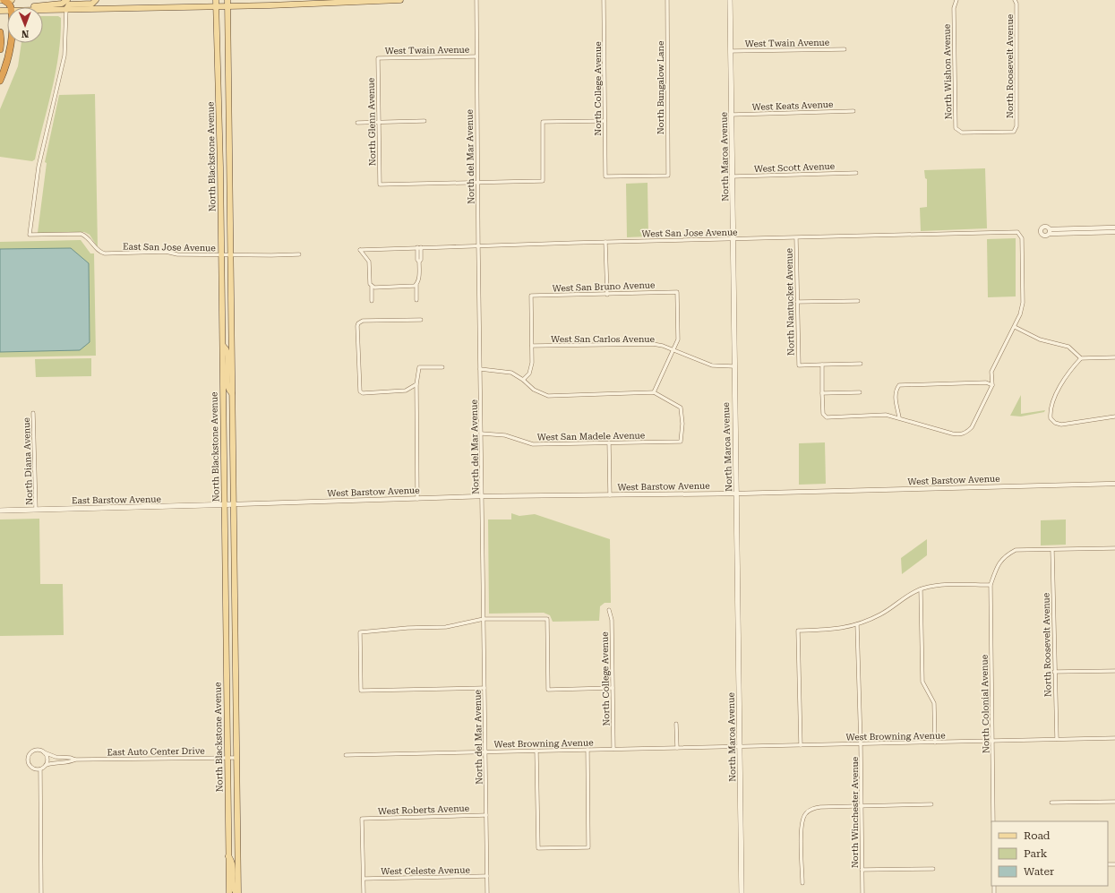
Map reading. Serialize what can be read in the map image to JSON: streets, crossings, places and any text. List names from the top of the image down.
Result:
{
  "streets": {
    "main road": ["North Blackstone Avenue", "North Maroa Avenue", "East Barstow Avenue"],
    "street": [
      "West Twain Avenue",
      "North Roosevelt Avenue",
      "North Wishon Avenue",
      "North Bungalow Lane",
      "North College Avenue",
      "West Keats Avenue",
      "North Glenn Avenue",
      "North del Mar Avenue",
      "West Scott Avenue",
      "West San Jose Avenue",
      "East San Jose Avenue",
      "West San Bruno Avenue",
      "North Nantucket Avenue",
      "West San Carlos Avenue",
      "West San Madele Avenue",
      "North Diana Avenue",
      "West Barstow Avenue",
      "North Colonial Avenue",
      "West Browning Avenue",
      "East Auto Center Drive",
      "West Roberts Avenue",
      "North Winchester Avenue",
      "West Celeste Avenue"
    ]
  },
  "crossings": [
    ["West Twain Avenue", "North Glenn Avenue"],
    ["West Twain Avenue", "North del Mar Avenue"],
    ["West Twain Avenue", "North Maroa Avenue"],
    ["North Roosevelt Avenue", "North Wishon Avenue"],
    ["North Roosevelt Avenue", "North Colonial Avenue"],
    ["North Roosevelt Avenue", "West Browning Avenue"],
    ["North Bungalow Lane", "North College Avenue"],
    ["North College Avenue", "West Browning Avenue"],
    ["West Keats Avenue", "North Maroa Avenue"],
    ["North Glenn Avenue", "North del Mar Avenue"],
    ["North Blackstone Avenue", "East San Jose Avenue"],
    ["North Blackstone Avenue", "West Barstow Avenue"],
    ["North Blackstone Avenue", "East Barstow Avenue"],
    ["North Blackstone Avenue", "East Auto Center Drive"],
    ["North del Mar Avenue", "West San Jose Avenue"],
    ["North del Mar Avenue", "West San Madele Avenue"],
    ["North del Mar Avenue", "West Barstow Avenue"],
    ["North del Mar Avenue", "West Browning Avenue"],
    ["North del Mar Avenue", "West Roberts Avenue"],
    ["North del Mar Avenue", "West Celeste Avenue"],
    ["North Maroa Avenue", "West Scott Avenue"],
    ["North Maroa Avenue", "West San Jose Avenue"],
    ["North Maroa Avenue", "West San Carlos Avenue"],
    ["North Maroa Avenue", "West Barstow Avenue"],
    ["North Maroa Avenue", "West Browning Avenue"],
    ["West San Jose Avenue", "North Nantucket Avenue"],
    ["West San Bruno Avenue", "West San Carlos Avenue"],
    ["North Diana Avenue", "East Barstow Avenue"],
    ["West Barstow Avenue", "East Barstow Avenue"],
    ["North Colonial Avenue", "West Browning Avenue"],
    ["West Browning Avenue", "North Winchester Avenue"],
    ["West Roberts Avenue", "West Celeste Avenue"]
  ],
  "legend": ["Road", "Park", "Water"],
  "north": "bottom"
}
